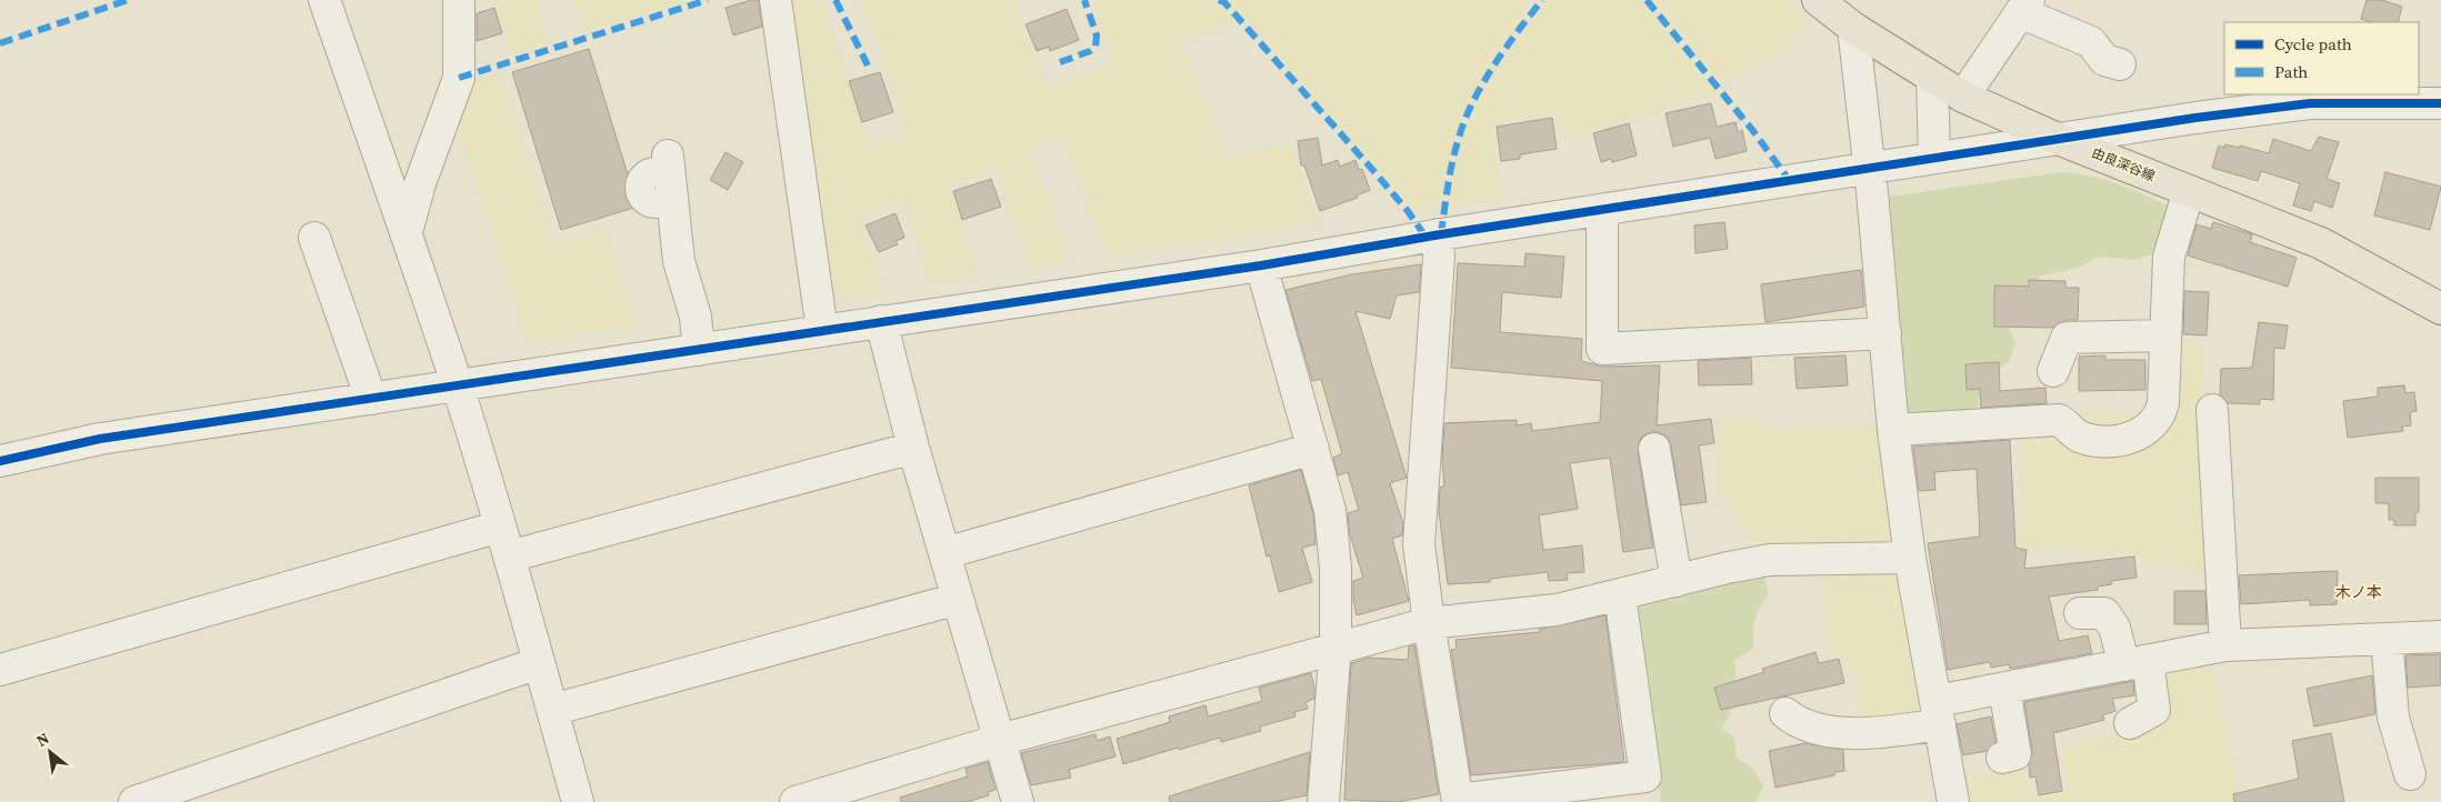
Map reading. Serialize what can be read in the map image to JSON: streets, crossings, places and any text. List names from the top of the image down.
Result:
{
  "streets": {
    "main road": ["由良深谷線"]
  },
  "districts": ["木ノ本"],
  "legend": ["Cycle path", "Path"],
  "north": "top left"
}
